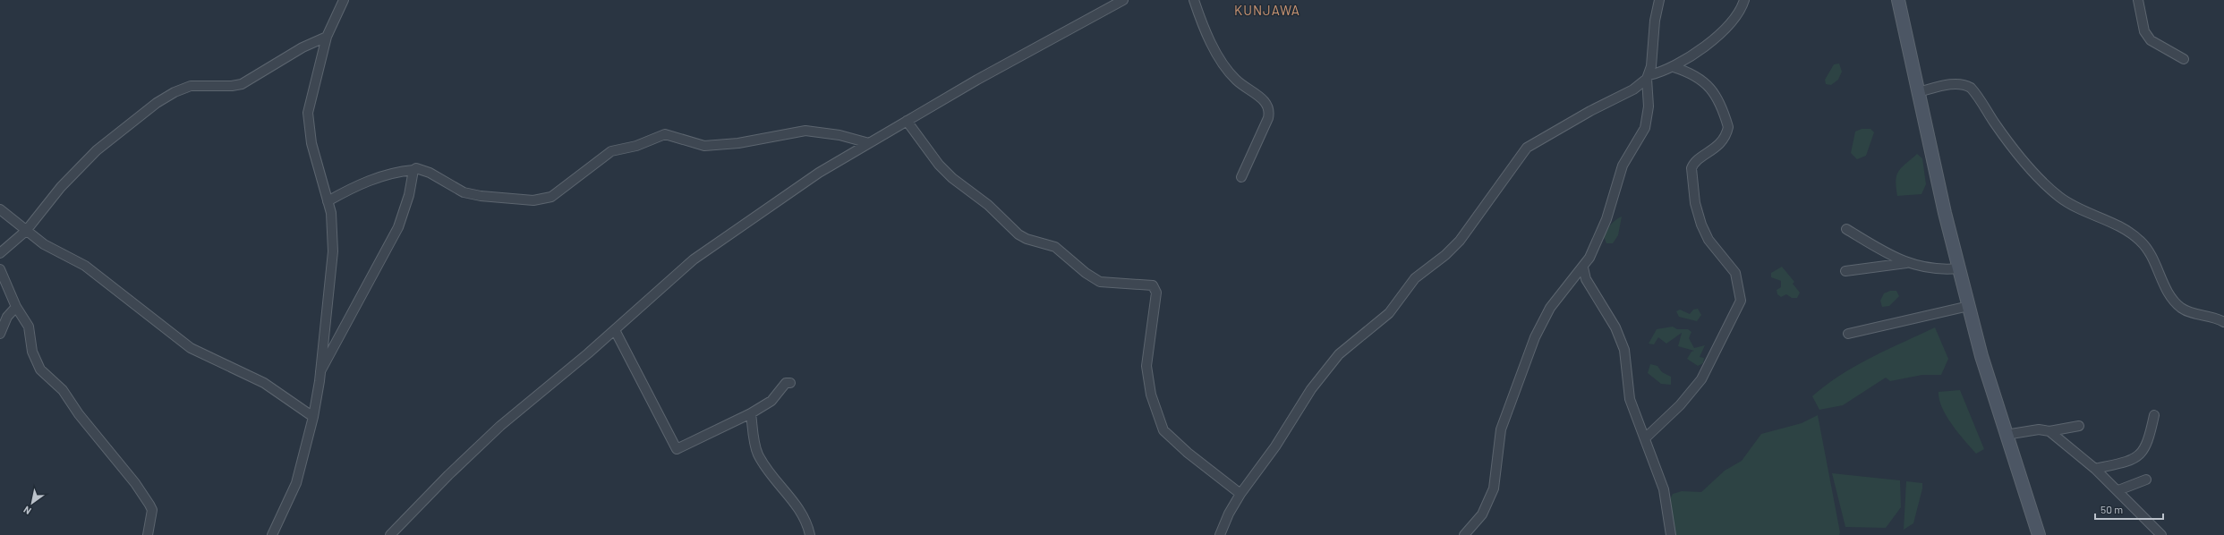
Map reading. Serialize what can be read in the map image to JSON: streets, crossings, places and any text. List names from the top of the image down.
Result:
{
  "districts": ["KUNJAWA"],
  "scale_bar": "50 m",
  "north": "bottom left"
}
